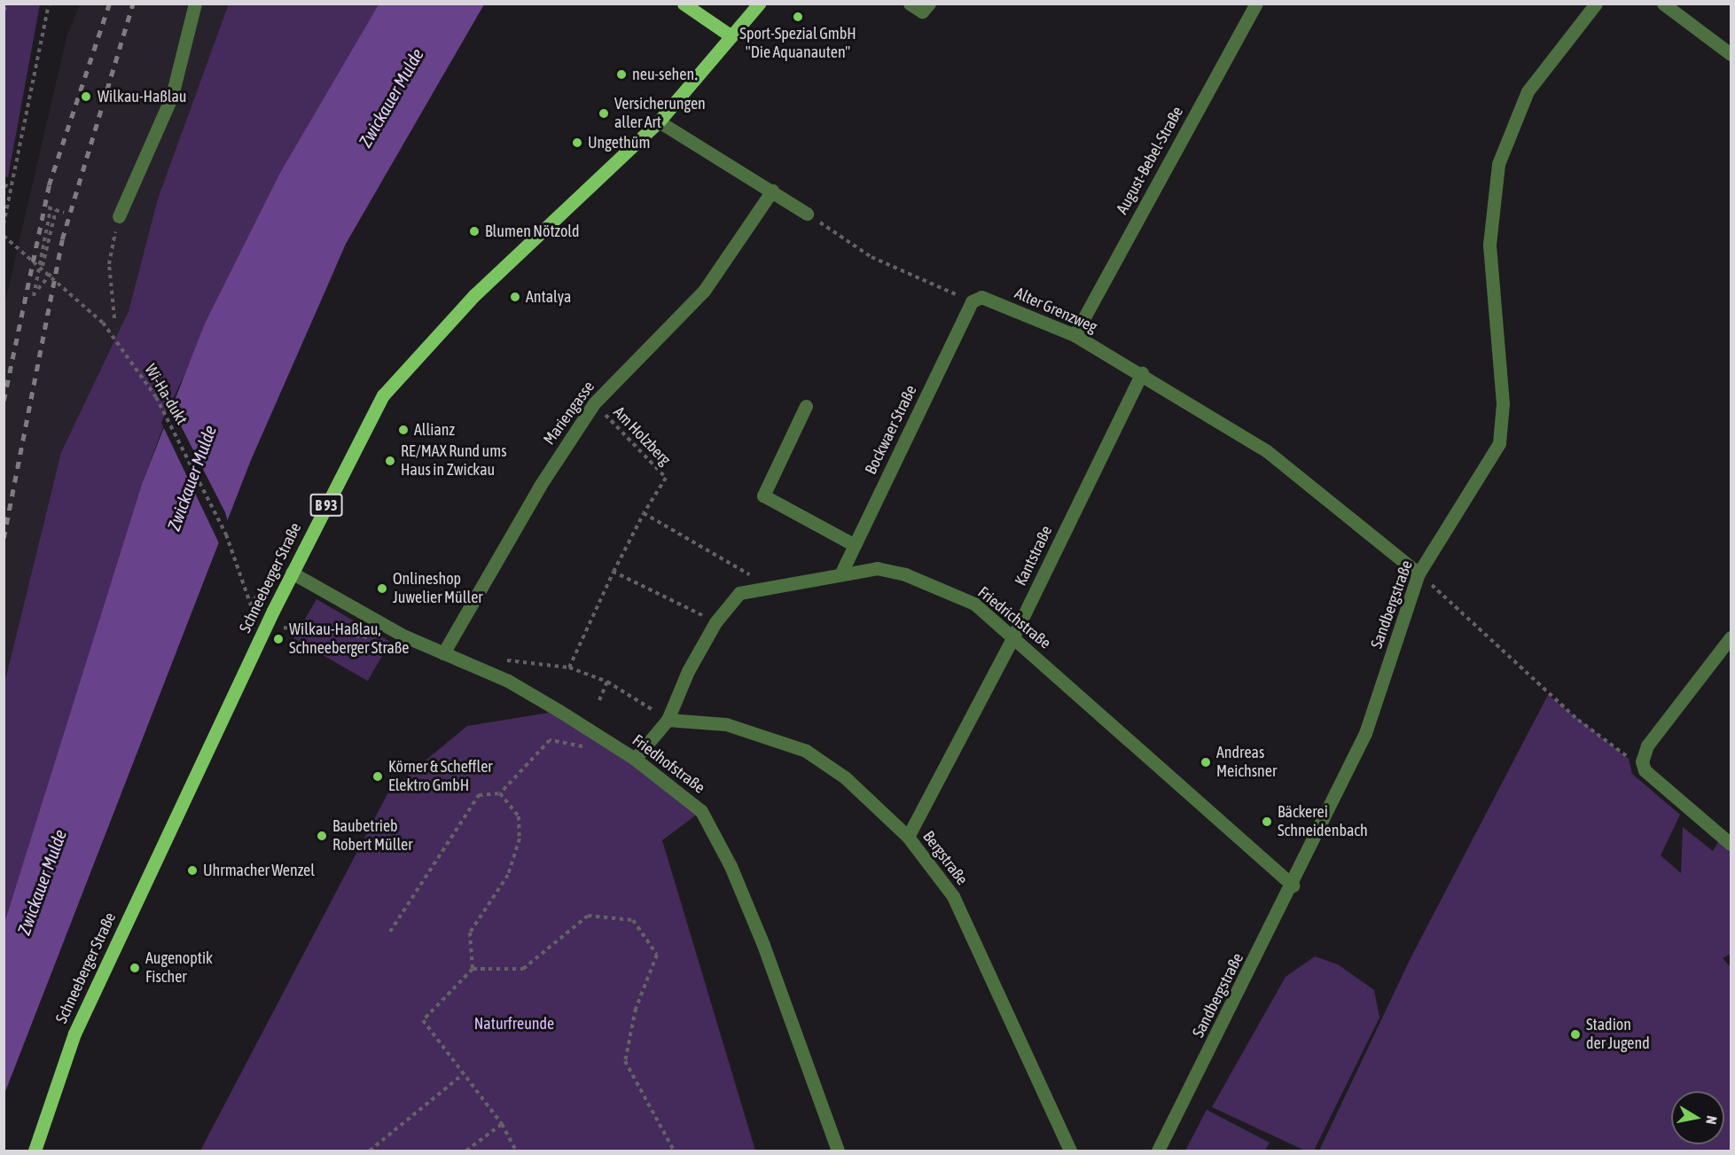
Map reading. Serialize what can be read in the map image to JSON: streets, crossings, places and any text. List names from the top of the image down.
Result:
{
  "streets": {
    "main road": ["B 93", "Schneeberger Straße"],
    "street": [
      "August-Bebel-Straße",
      "Alter Grenzweg",
      "Mariengasse",
      "Bockwaer Straße",
      "Kantstraße",
      "Sandbergstraße",
      "Friedrichstraße",
      "Friedhofstraße",
      "Bergstraße"
    ],
    "path": ["Wi-Ha-dukt", "Am Holzberg"]
  },
  "crossings": [
    ["August-Bebel-Straße", "Alter Grenzweg"],
    ["Alter Grenzweg", "Bockwaer Straße"],
    ["Alter Grenzweg", "Kantstraße"],
    ["Alter Grenzweg", "Sandbergstraße"],
    ["Mariengasse", "Am Holzberg"],
    ["Mariengasse", "Friedhofstraße"],
    ["Bockwaer Straße", "Friedrichstraße"],
    ["B 93", "Schneeberger Straße"],
    ["Kantstraße", "Friedrichstraße"],
    ["Kantstraße", "Bergstraße"],
    ["Schneeberger Straße", "Friedhofstraße"],
    ["Sandbergstraße", "Friedrichstraße"],
    ["Friedrichstraße", "Friedhofstraße"],
    ["Friedrichstraße", "Bergstraße"]
  ],
  "water": ["Zwickauer Mulde"],
  "parks": ["Naturfreunde"],
  "places": [
    "Sport-Spezial GmbH \"Die Aquanauten\"",
    "neu-sehen.",
    "Wilkau-Haßlau",
    "Versicherungen aller Art",
    "Ungethüm",
    "Blumen Nötzold",
    "Antalya",
    "Allianz",
    "RE/MAX Rund ums Haus in Zwickau",
    "Onlineshop Juwelier Müller",
    "Wilkau-Haßlau, Schneeberger Straße",
    "Andreas Meichsner",
    "Körner & Scheffler Elektro GmbH",
    "Bäckerei Schneidenbach",
    "Baubetrieb Robert Müller",
    "Uhrmacher Wenzel",
    "Augenoptik Fischer",
    "Stadion der Jugend"
  ],
  "north": "right"
}
